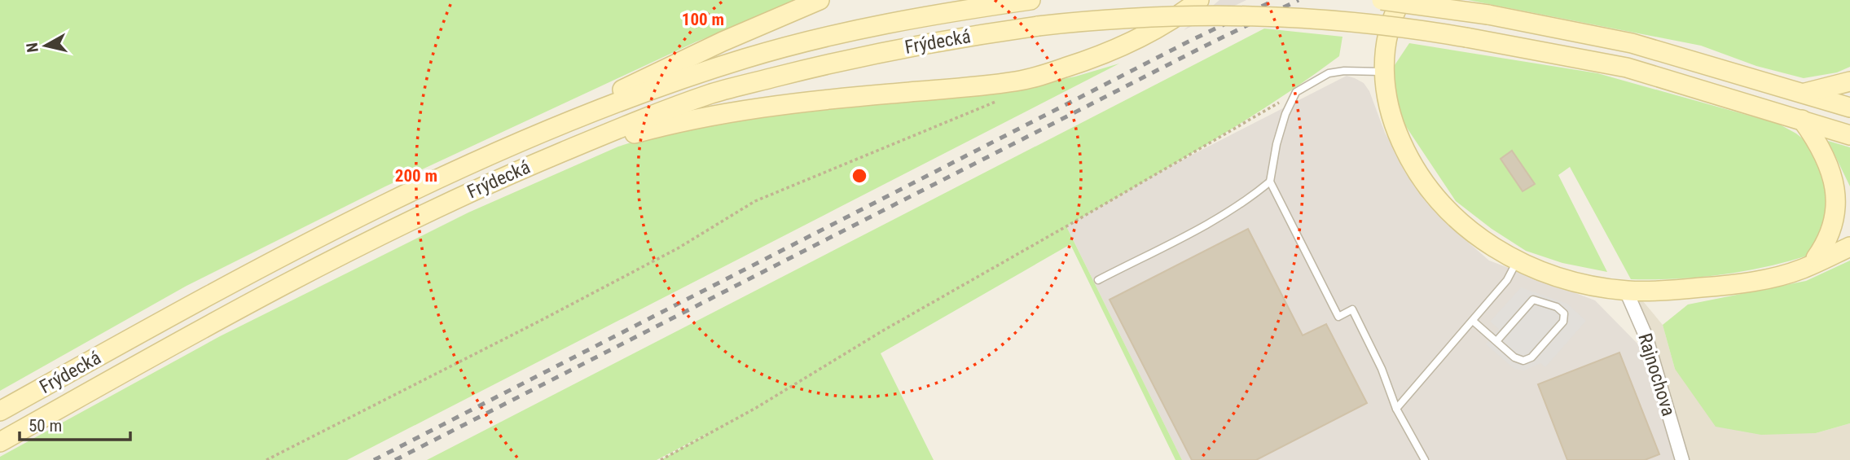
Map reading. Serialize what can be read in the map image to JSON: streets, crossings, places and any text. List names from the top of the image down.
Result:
{
  "streets": {
    "main road": ["Frýdecká"],
    "street": ["Rajnochova"]
  },
  "scale_bar": "50 m",
  "north": "left",
  "rings": ["100 m", "200 m"]
}
